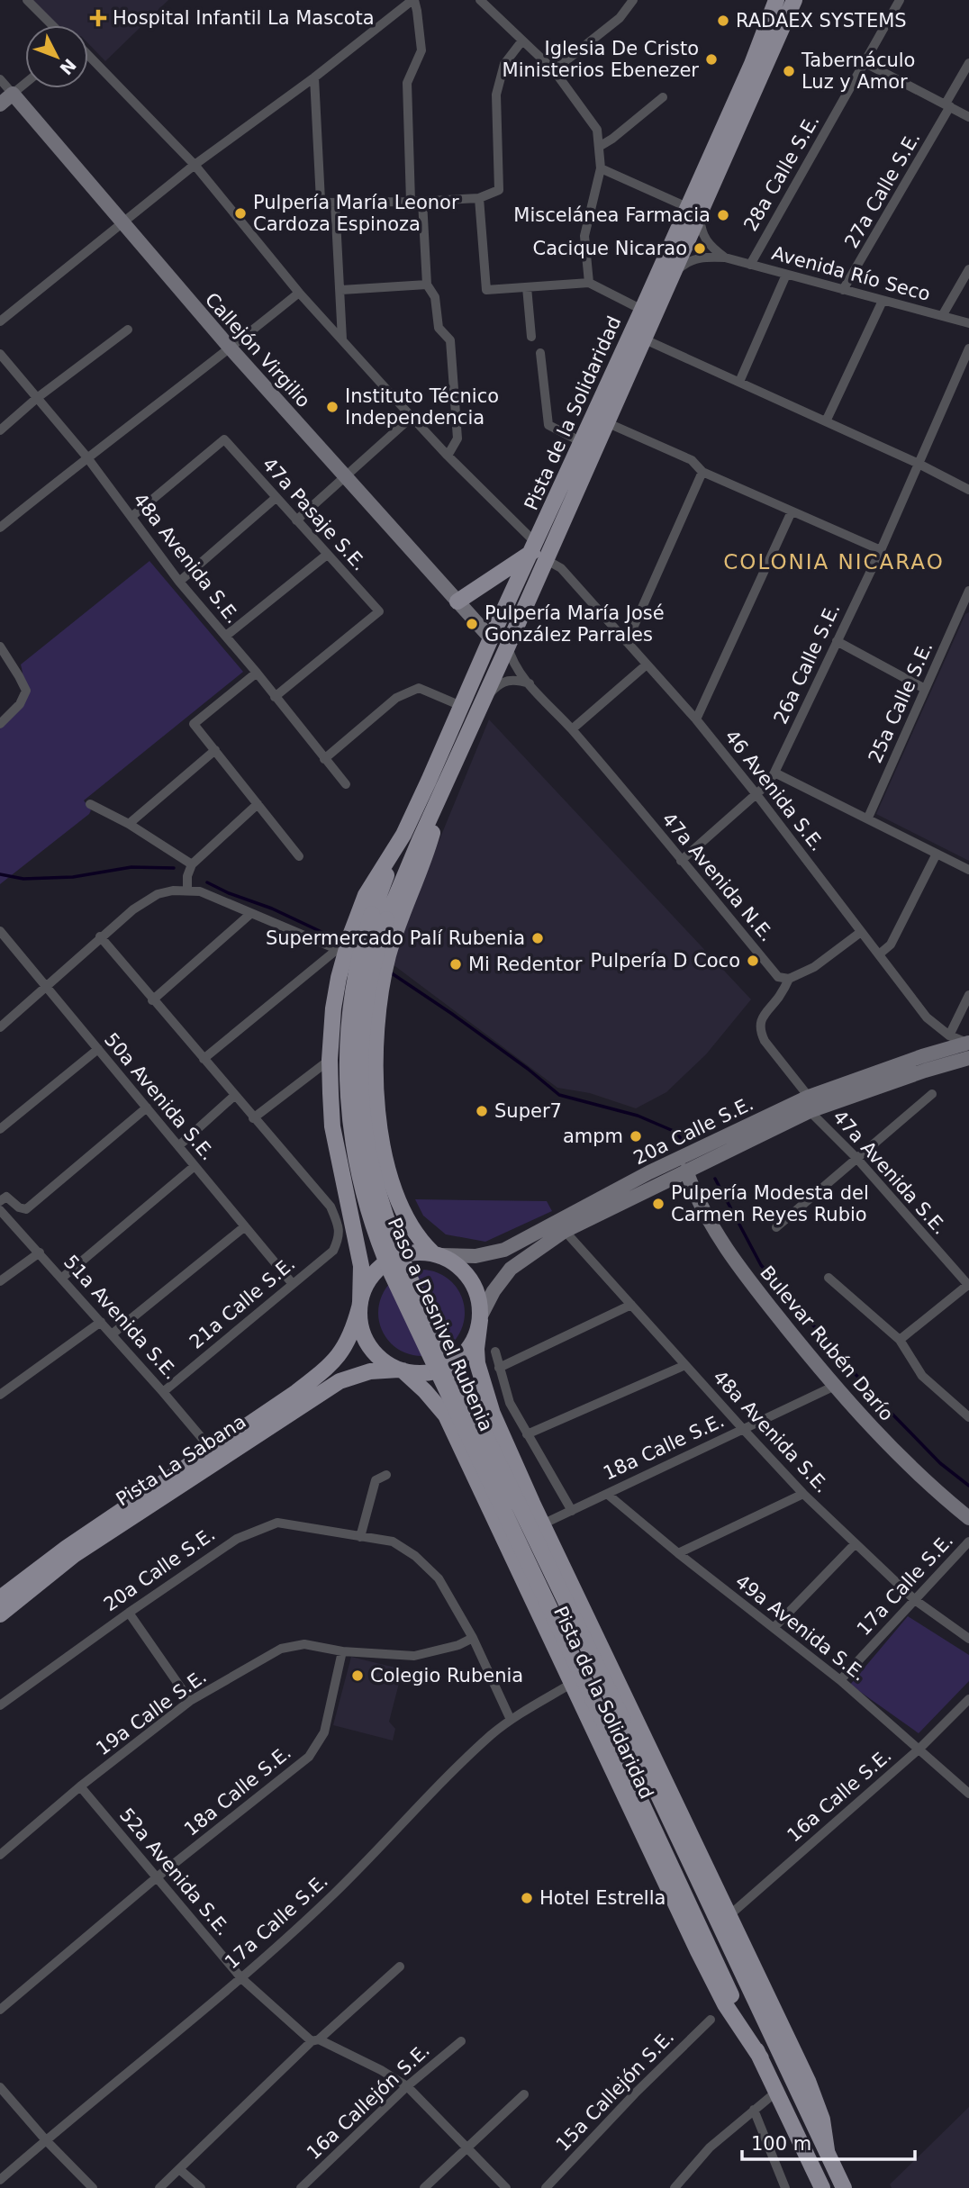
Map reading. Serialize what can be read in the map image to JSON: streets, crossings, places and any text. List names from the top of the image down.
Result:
{
  "streets": {
    "main road": ["Pista de la Solidaridad", "Paso a Desnivel Rubenia", "Pista La Sabana"],
    "street": [
      "28a Calle S.E.",
      "27a Calle S.E.",
      "Avenida Río Seco",
      "Callejón Virgilio",
      "47a Pasaje S.E.",
      "48a Avenida S.E.",
      "26a Calle S.E.",
      "25a Calle S.E.",
      "46 Avenida S.E.",
      "47a Avenida N.E.",
      "50a Avenida S.E.",
      "20a Calle S.E.",
      "47a Avenida S.E.",
      "21a Calle S.E.",
      "51a Avenida S.E.",
      "Bulevar Rubén Darío",
      "18a Calle S.E.",
      "17a Calle S.E.",
      "49a Avenida S.E.",
      "19a Calle S.E.",
      "16a Calle S.E.",
      "52a Avenida S.E.",
      "15a Callejón S.E.",
      "16a Callejón S.E."
    ]
  },
  "crossings": [
    ["28a Calle S.E.", "Avenida Río Seco"],
    ["27a Calle S.E.", "Avenida Río Seco"],
    ["Avenida Río Seco", "Pista de la Solidaridad"],
    ["Callejón Virgilio", "Pista de la Solidaridad"],
    ["Pista de la Solidaridad", "46 Avenida S.E."],
    ["Pista de la Solidaridad", "47a Avenida N.E."],
    ["Pista de la Solidaridad", "20a Calle S.E."],
    ["Pista de la Solidaridad", "Paso a Desnivel Rubenia"],
    ["Pista de la Solidaridad", "18a Calle S.E."],
    ["Pista de la Solidaridad", "Pista La Sabana"],
    ["Pista de la Solidaridad", "17a Calle S.E."],
    ["Pista de la Solidaridad", "16a Calle S.E."],
    ["47a Pasaje S.E.", "48a Avenida S.E."],
    ["48a Avenida S.E.", "20a Calle S.E."],
    ["48a Avenida S.E.", "18a Calle S.E."],
    ["48a Avenida S.E.", "17a Calle S.E."],
    ["26a Calle S.E.", "46 Avenida S.E."],
    ["26a Calle S.E.", "47a Avenida N.E."],
    ["46 Avenida S.E.", "20a Calle S.E."],
    ["50a Avenida S.E.", "21a Calle S.E."],
    ["20a Calle S.E.", "47a Avenida S.E."],
    ["20a Calle S.E.", "Bulevar Rubén Darío"],
    ["20a Calle S.E.", "Pista La Sabana"],
    ["21a Calle S.E.", "51a Avenida S.E."],
    ["51a Avenida S.E.", "Pista La Sabana"],
    ["Bulevar Rubén Darío", "18a Calle S.E."],
    ["18a Calle S.E.", "49a Avenida S.E."],
    ["18a Calle S.E.", "19a Calle S.E."],
    ["18a Calle S.E.", "52a Avenida S.E."],
    ["17a Calle S.E.", "49a Avenida S.E."],
    ["17a Calle S.E.", "52a Avenida S.E."],
    ["49a Avenida S.E.", "16a Calle S.E."],
    ["19a Calle S.E.", "52a Avenida S.E."],
    ["52a Avenida S.E.", "16a Callejón S.E."]
  ],
  "districts": ["COLONIA NICARAO"],
  "places": {
    "health": ["Hospital Infantil La Mascota"],
    "other": [
      "RADAEX SYSTEMS",
      "Iglesia De Cristo Ministerios Ebenezer",
      "Tabernáculo Luz y Amor",
      "Pulpería María Leonor Cardoza Espinoza",
      "Miscelánea Farmacia",
      "Cacique Nicarao",
      "Instituto Técnico Independencia",
      "Pulpería María José González Parrales",
      "Supermercado Palí Rubenia",
      "Pulpería D Coco",
      "Mi Redentor",
      "Super7",
      "ampm",
      "Pulpería Modesta del Carmen Reyes Rubio",
      "Colegio Rubenia",
      "Hotel Estrella"
    ]
  },
  "scale_bar": "100 m",
  "north": "bottom right"
}
